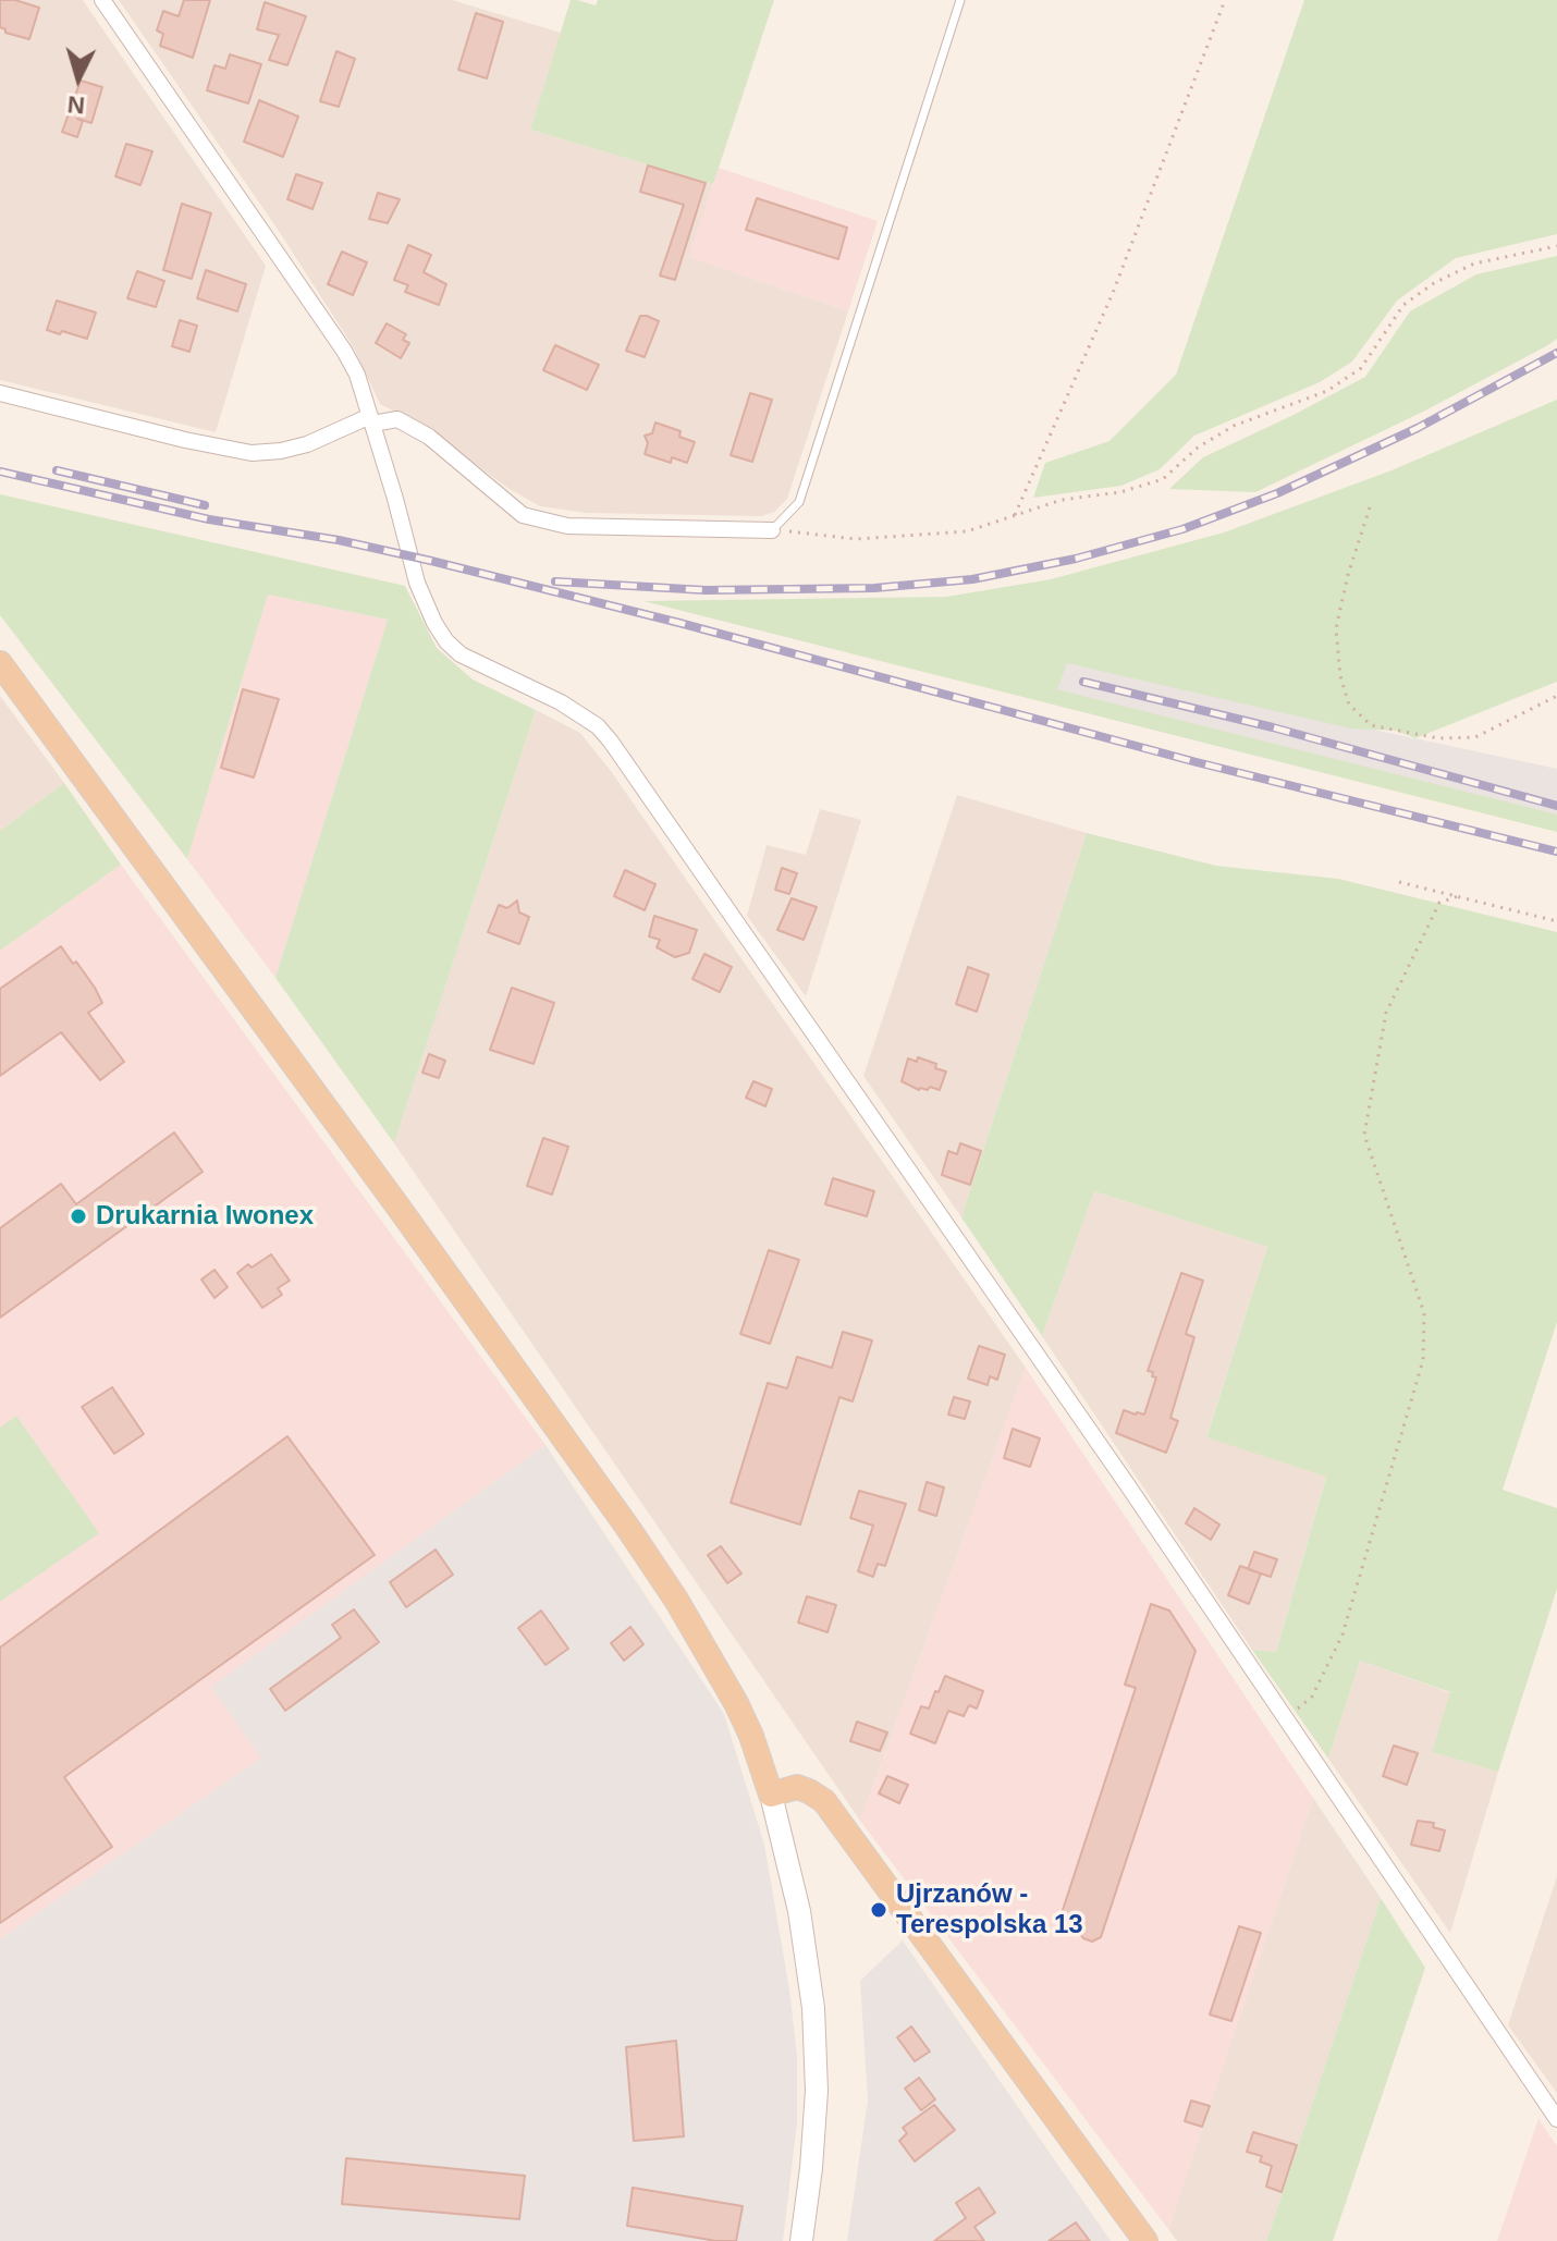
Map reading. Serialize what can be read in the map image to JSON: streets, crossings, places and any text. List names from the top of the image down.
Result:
{
  "places": ["Drukarnia Iwonex", "Ujrzanów - Terespolska 13"],
  "north": "bottom"
}
